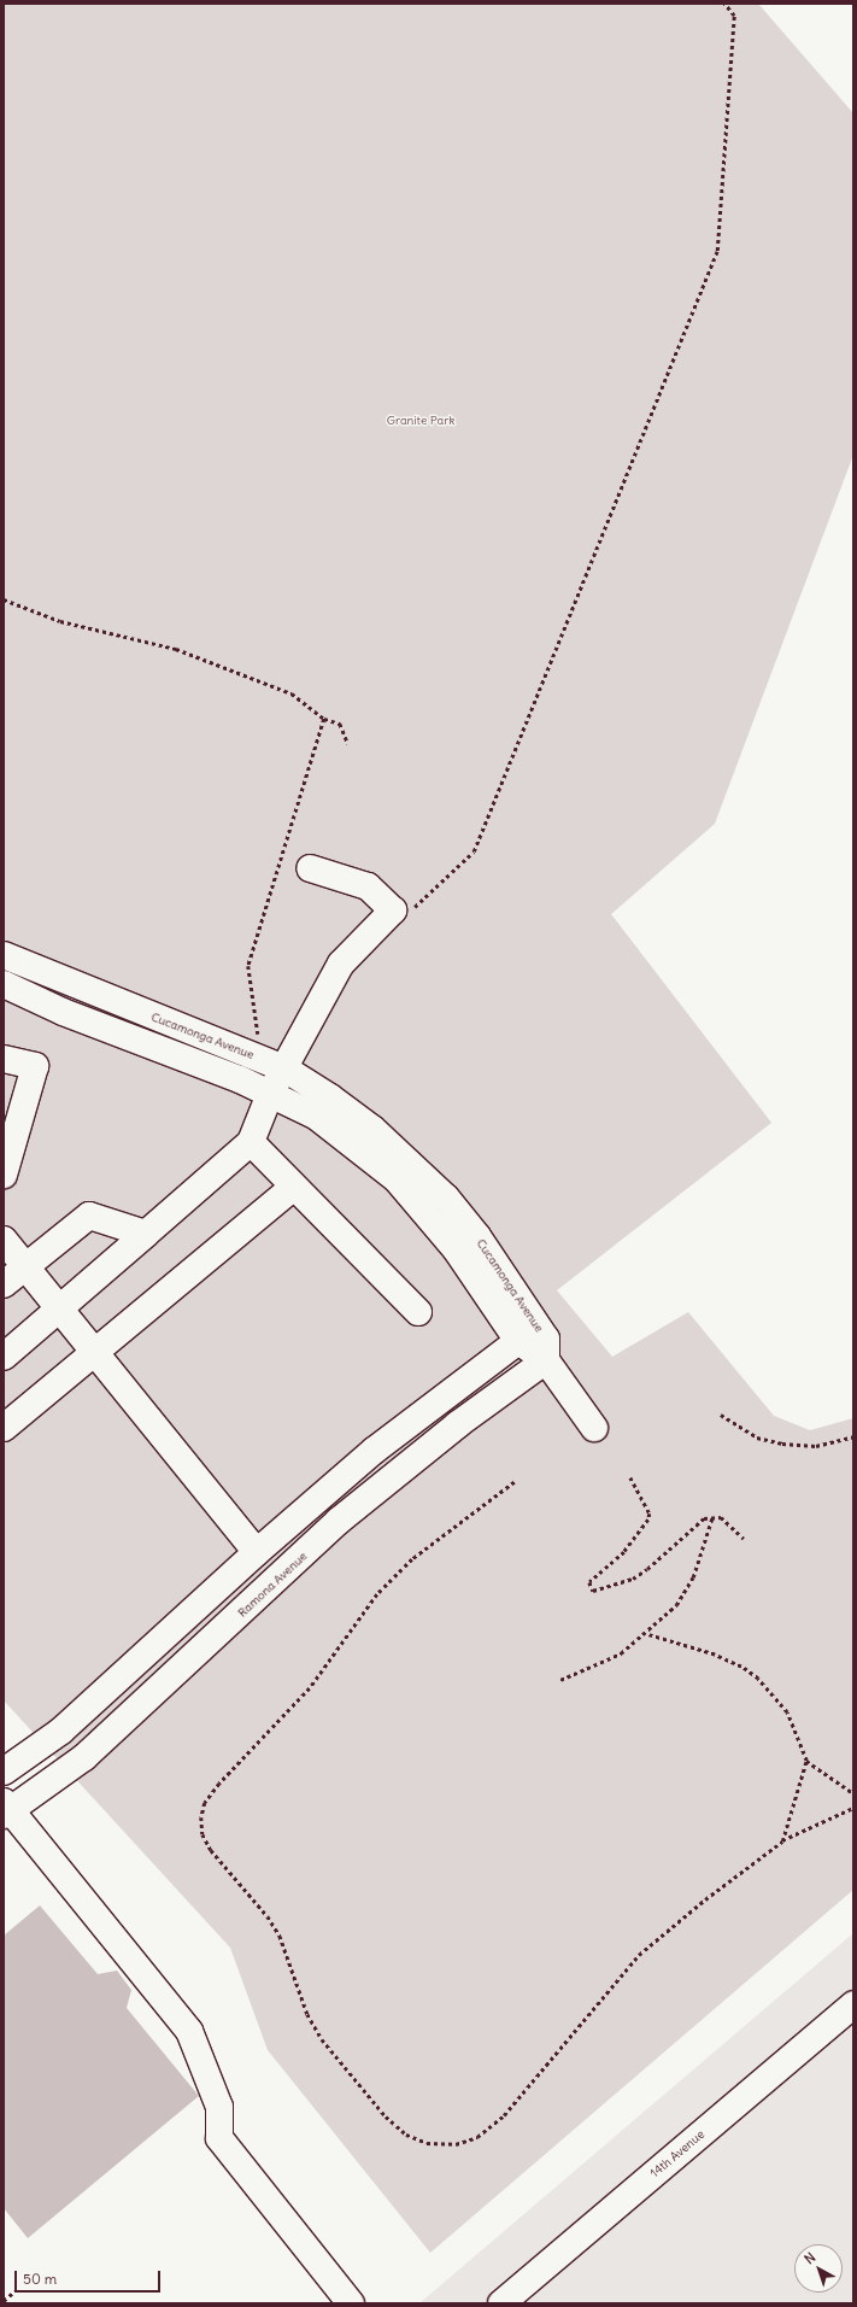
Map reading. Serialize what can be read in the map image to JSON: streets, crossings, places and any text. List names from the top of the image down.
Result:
{
  "streets": {
    "street": ["Cucamonga Avenue", "Ramona Avenue", "14th Avenue"]
  },
  "crossings": [
    ["Cucamonga Avenue", "Ramona Avenue"]
  ],
  "parks": ["Granite Park"],
  "scale_bar": "50 m",
  "north": "top left"
}
